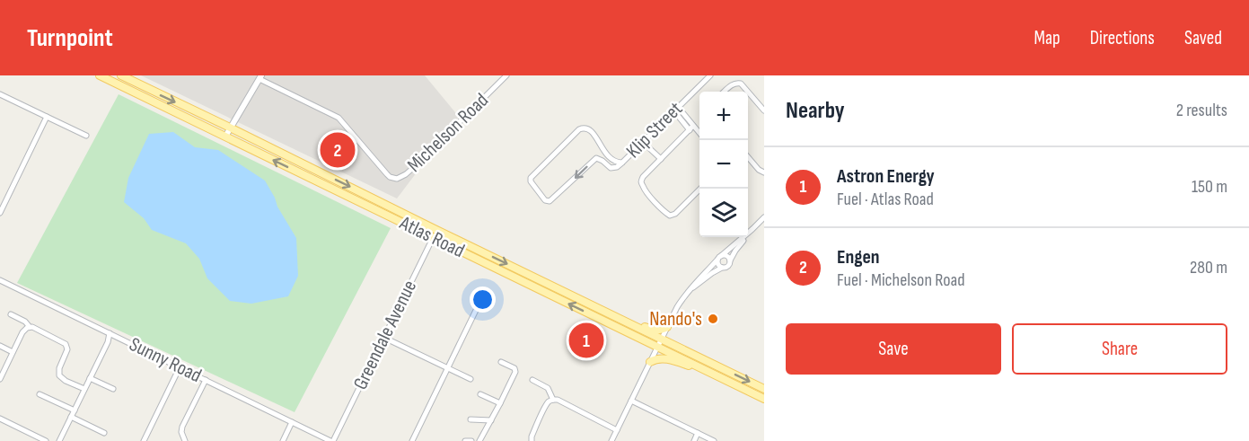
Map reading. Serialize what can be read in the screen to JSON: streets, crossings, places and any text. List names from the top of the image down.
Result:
{
  "streets": {
    "main road": ["Atlas Road"],
    "street": [
      "Klip Street",
      "Michelson Road",
      "Greendale Avenue",
      "Sunny Road"
    ]
  },
  "crossings": [
    ["Atlas Road", "Greendale Avenue"],
    ["Greendale Avenue", "Sunny Road"]
  ],
  "places": ["Nando's"],
  "page": {
    "header": "Turnpoint",
    "nav": ["Map", "Directions", "Saved"],
    "heading": ["Nearby", "2 results"],
    "map_buttons": ["+", "−"],
    "pins": ["2", "1"],
    "list": [
      {
        "mark": "1",
        "name": "Astron Energy",
        "note": "Fuel · Atlas Road",
        "value": "150 m"
      },
      {
        "mark": "2",
        "name": "Engen",
        "note": "Fuel · Michelson Road",
        "value": "280 m"
      }
    ],
    "buttons": ["Save", "Share"]
  }
}
